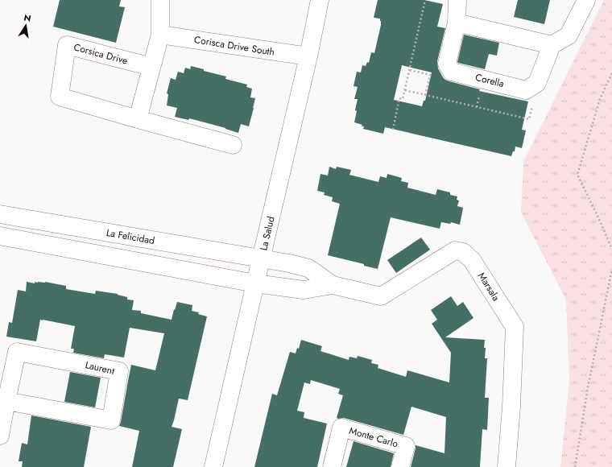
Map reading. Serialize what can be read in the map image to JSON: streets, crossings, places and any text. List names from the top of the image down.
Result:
{
  "streets": {
    "street": [
      "Corisca Drive South",
      "Corsica Drive",
      "Corella",
      "La Salud",
      "La Felicidad",
      "Marsala",
      "Laurent",
      "Monte Carlo"
    ]
  },
  "crossings": [
    ["Corisca Drive South", "La Salud"],
    ["La Salud", "La Felicidad"],
    ["La Salud", "Marsala"],
    ["La Felicidad", "Marsala"]
  ],
  "north": "top"
}
